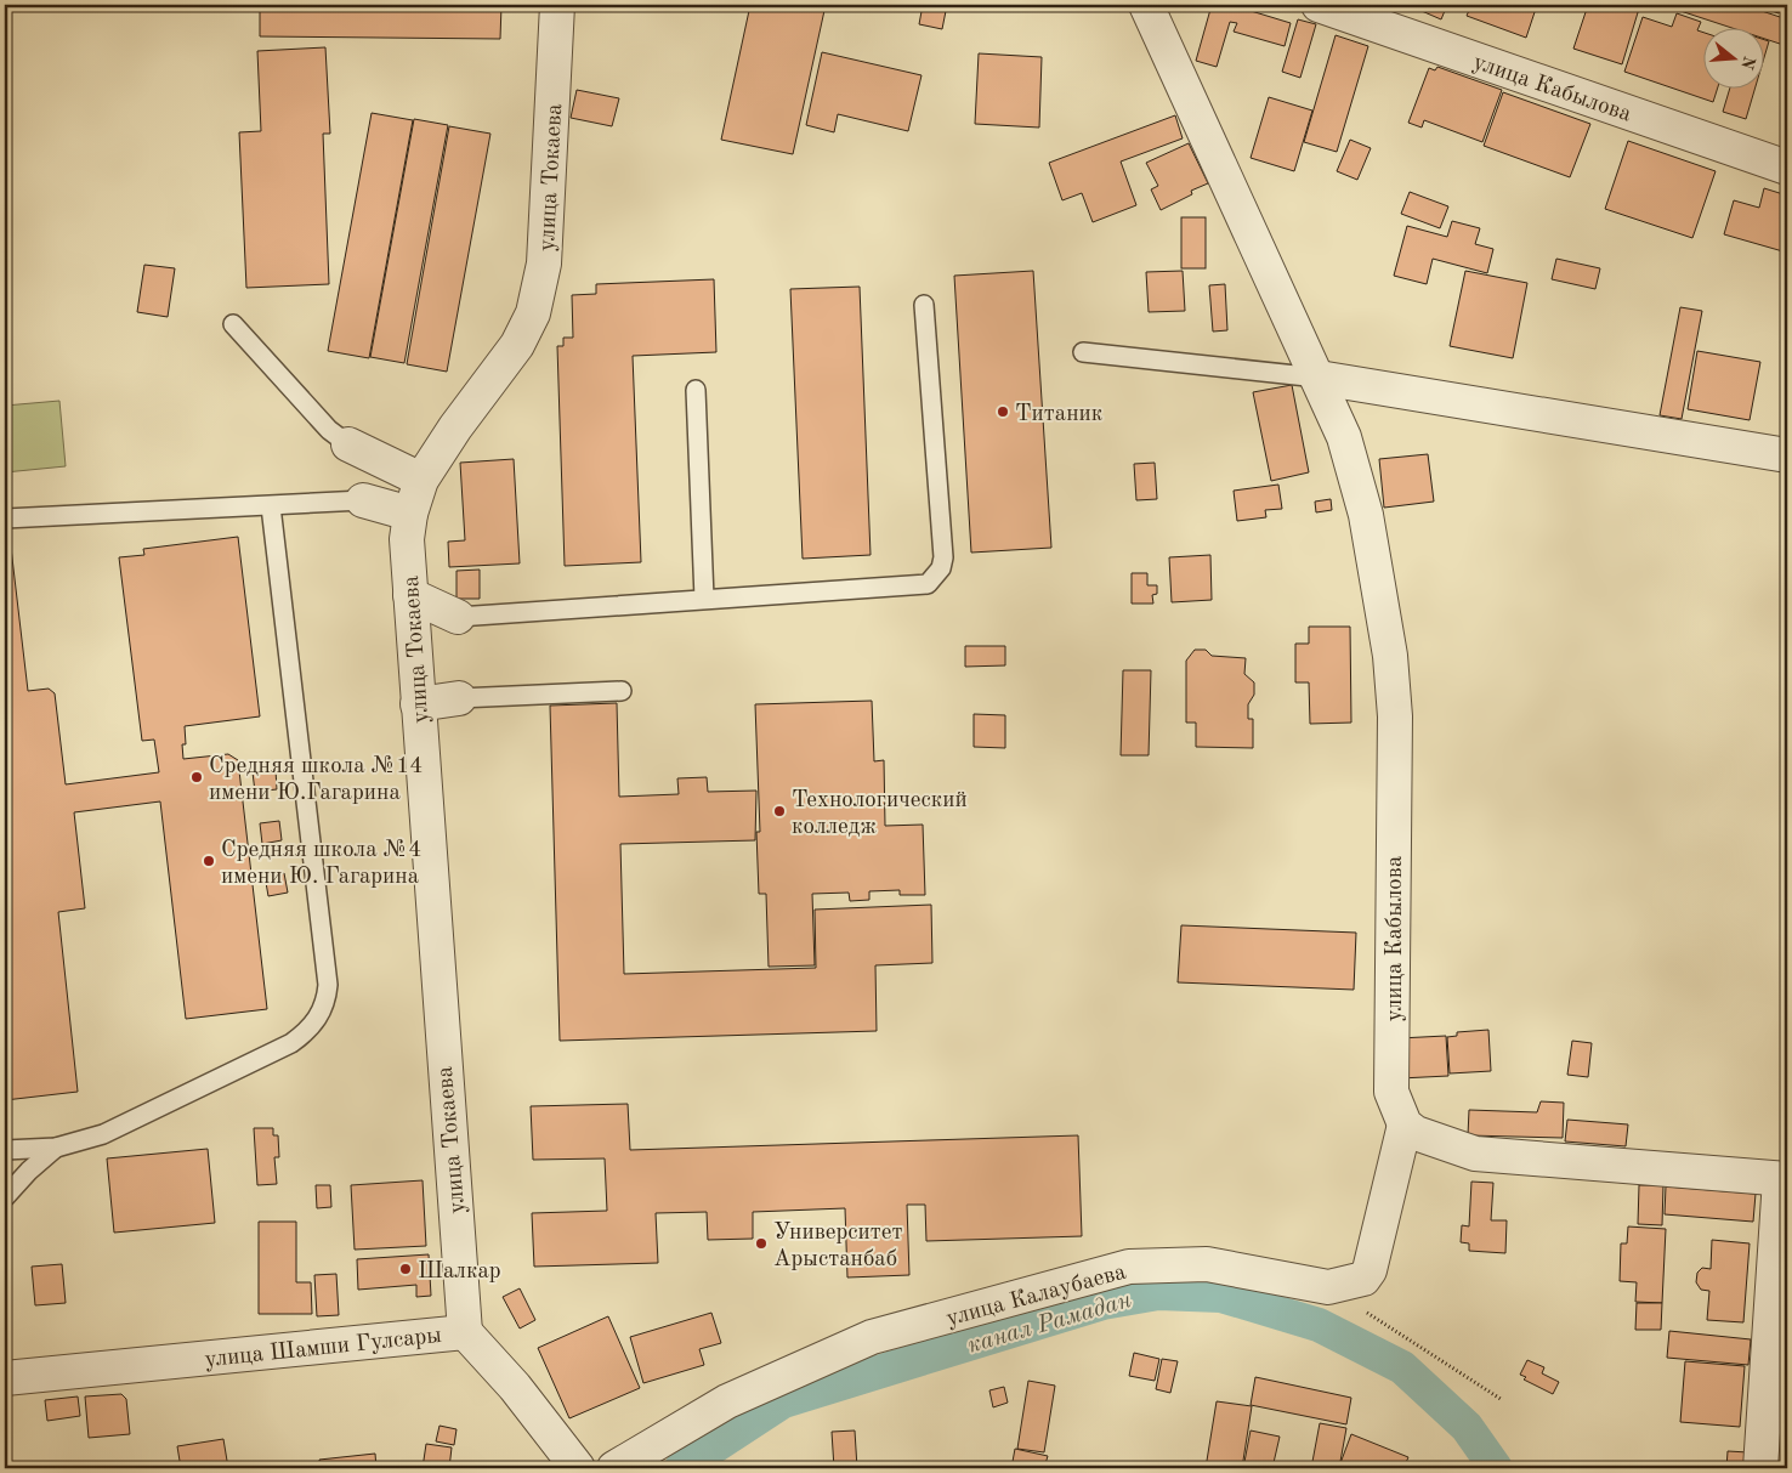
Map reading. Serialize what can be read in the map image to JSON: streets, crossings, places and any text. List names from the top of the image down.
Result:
{
  "streets": {
    "street": [
      "улица Кабылова",
      "улица Токаева",
      "улица Калаубаева",
      "улица Шамши Гулсары"
    ]
  },
  "crossings": [
    ["улица Кабылова", "улица Калаубаева"],
    ["улица Токаева", "улица Шамши Гулсары"]
  ],
  "water": ["канал Рамадан"],
  "places": [
    "Титаник",
    "Средняя школа №14 имени Ю.Гагарина",
    "Технологический колледж",
    "Средняя школа №4 имени Ю. Гагарина",
    "Университет Арыстанбаб",
    "Шалкар"
  ],
  "north": "right"
}
